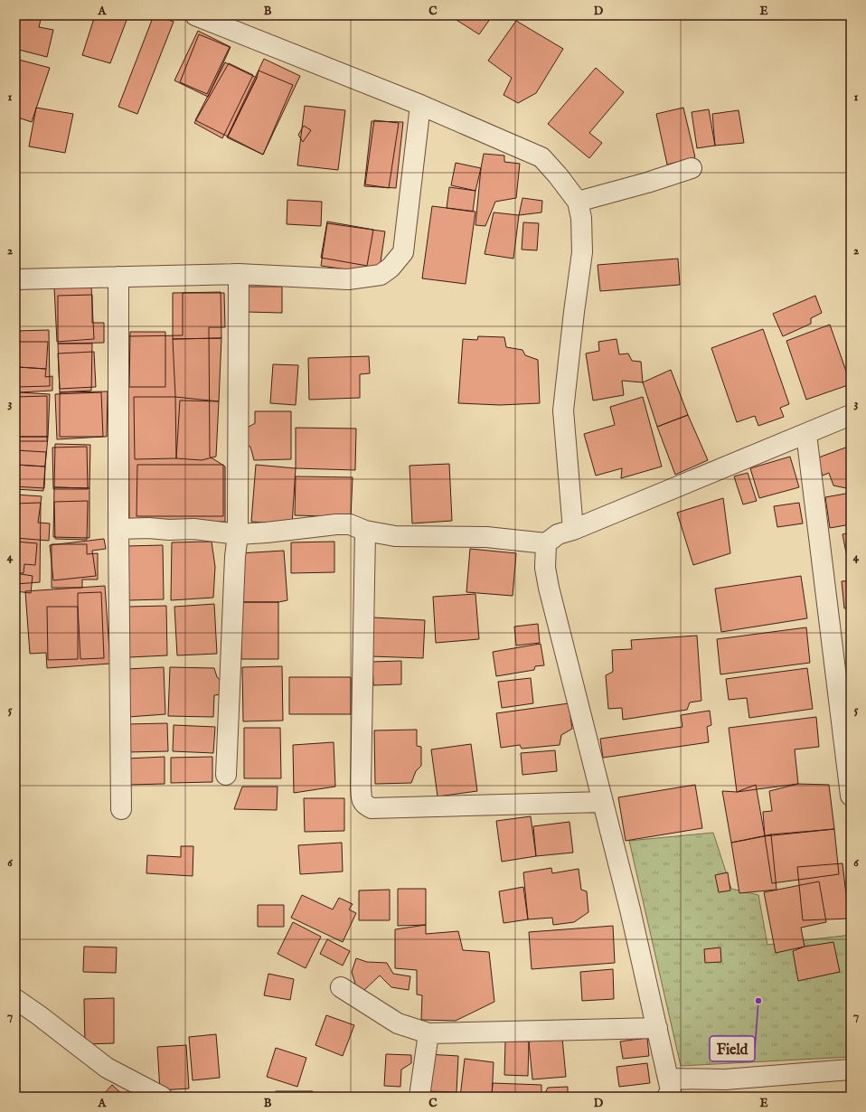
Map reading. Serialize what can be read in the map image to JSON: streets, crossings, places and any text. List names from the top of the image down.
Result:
{
  "places": ["Field"],
  "grid": {
    "columns": [
      "A",
      "B",
      "C",
      "D",
      "E"
    ],
    "rows": [
      "1",
      "2",
      "3",
      "4",
      "5",
      "6",
      "7"
    ]
  }
}
